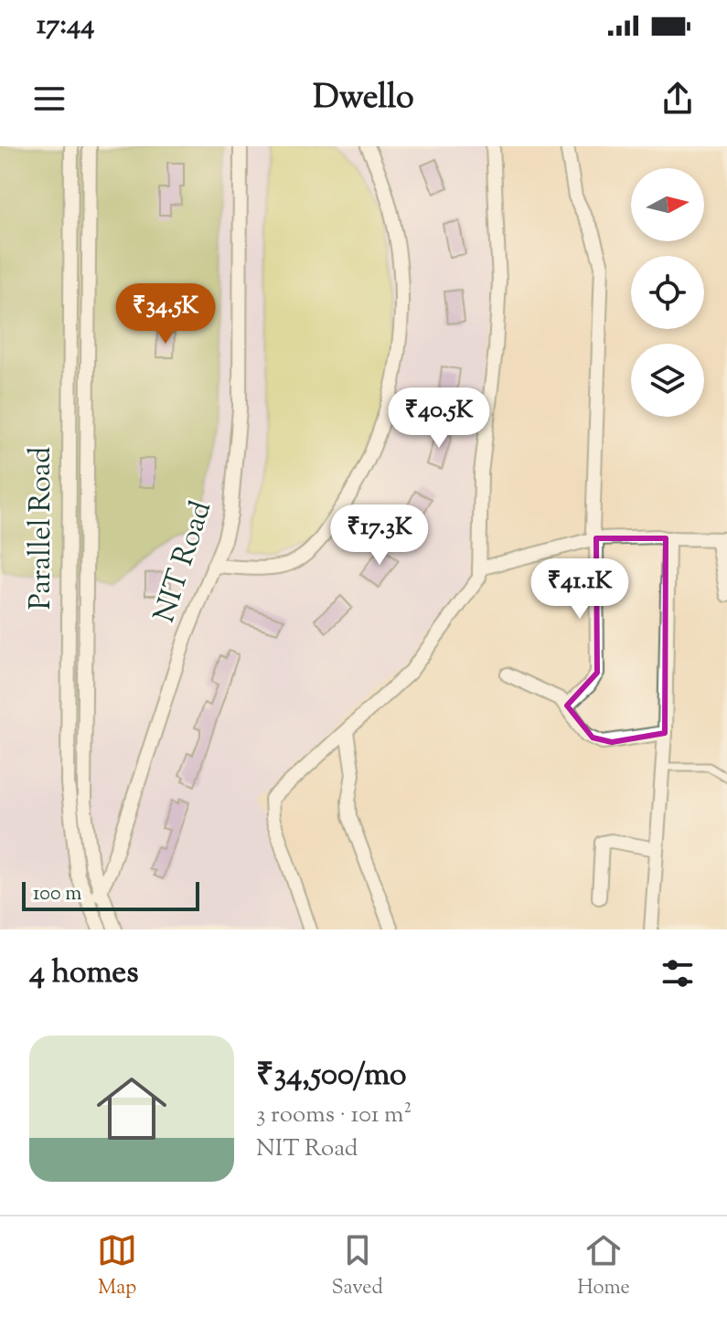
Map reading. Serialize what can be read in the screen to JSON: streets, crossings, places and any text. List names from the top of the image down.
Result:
{
  "streets": {
    "street": ["Parallel Road", "NIT Road"]
  },
  "crossings": [
    ["Parallel Road", "NIT Road"]
  ],
  "scale_bar": "100 m",
  "north": "right",
  "page": {
    "status": "17:44",
    "header": "Dwello",
    "price": [
      "₹34.5K",
      "₹40.5K",
      "₹17.3K",
      "₹41.1K"
    ],
    "scale": "100 m",
    "heading": "4 homes",
    "list": [
      {
        "name": "₹34,500/mo",
        "note": "3 rooms · 101 m² · NIT Road"
      }
    ],
    "tabs": ["Map", "Saved", "Home"]
  }
}
